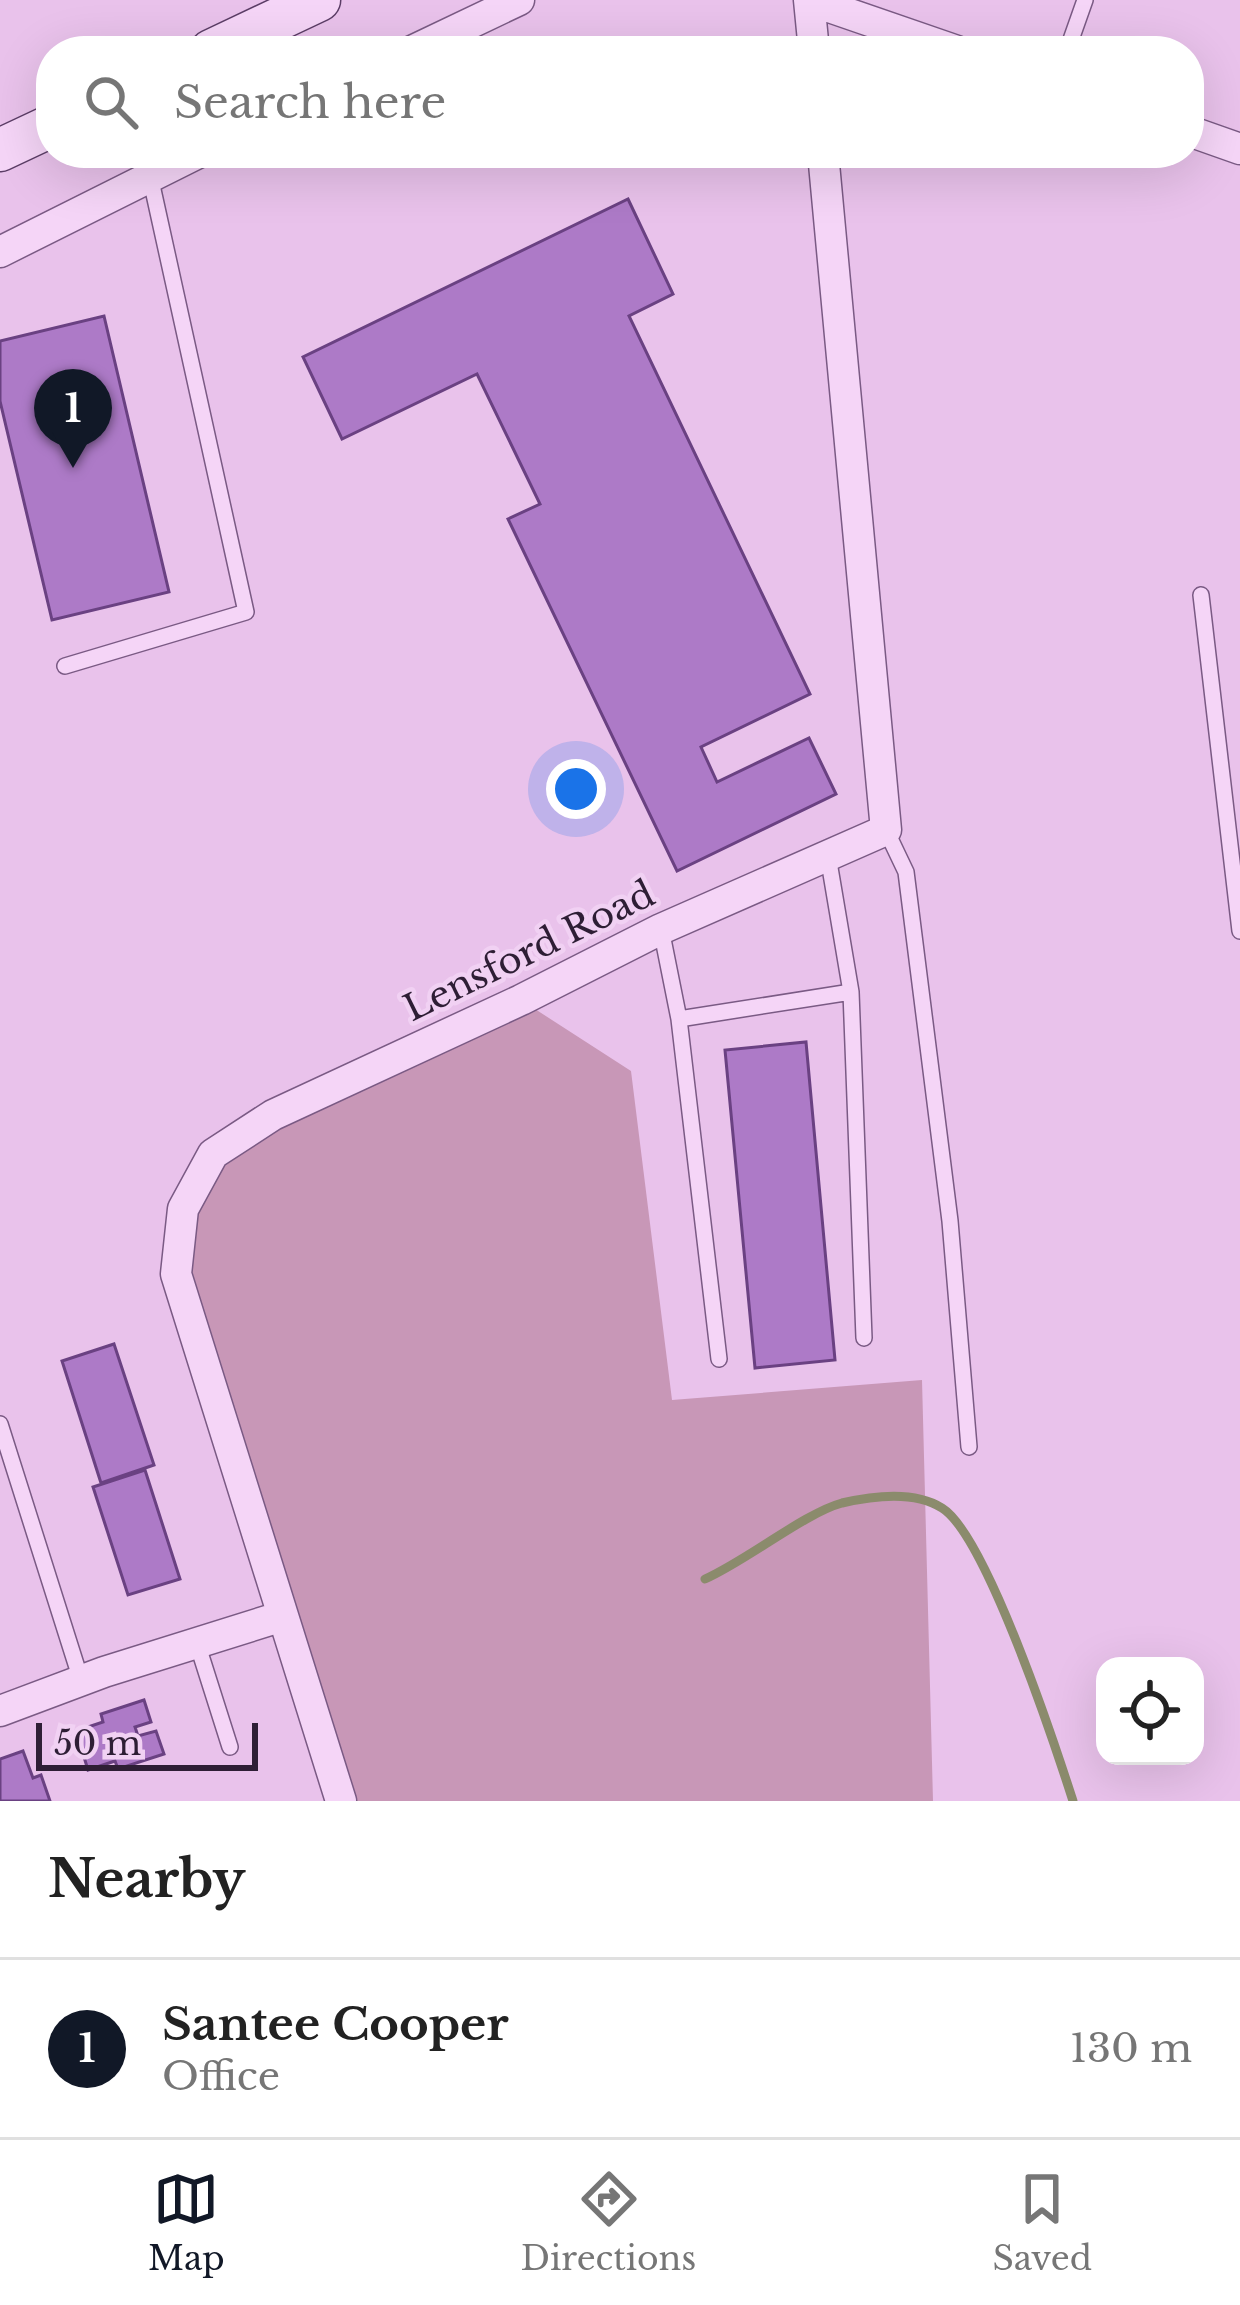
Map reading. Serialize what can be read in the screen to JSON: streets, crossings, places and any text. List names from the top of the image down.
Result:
{
  "streets": {
    "street": ["Lensford Road"]
  },
  "scale_bar": "50 m",
  "page": {
    "search": "Search here",
    "pins": "1",
    "scale": "50 m",
    "heading": "Nearby",
    "list": [
      {
        "mark": "1",
        "name": "Santee Cooper",
        "note": "Office",
        "value": "130 m"
      }
    ],
    "nav": ["Map", "Directions", "Saved"]
  }
}
